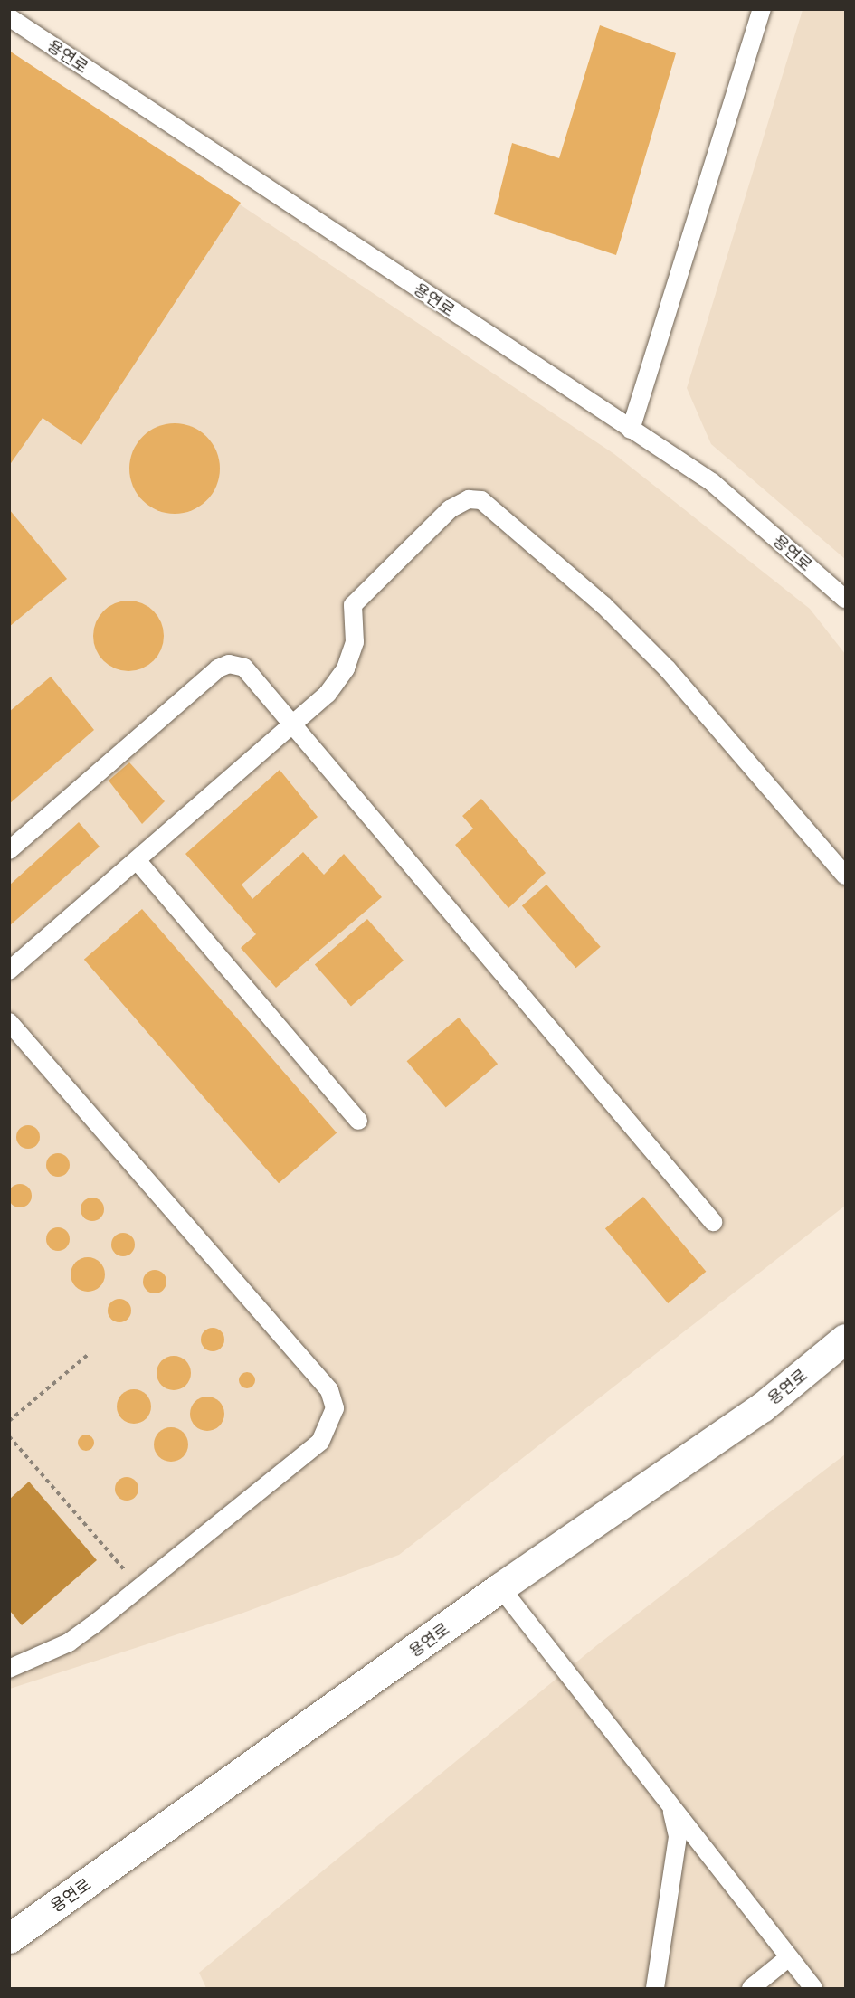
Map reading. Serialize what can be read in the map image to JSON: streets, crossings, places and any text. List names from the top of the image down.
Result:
{
  "streets": {
    "street": ["용연로"]
  }
}
